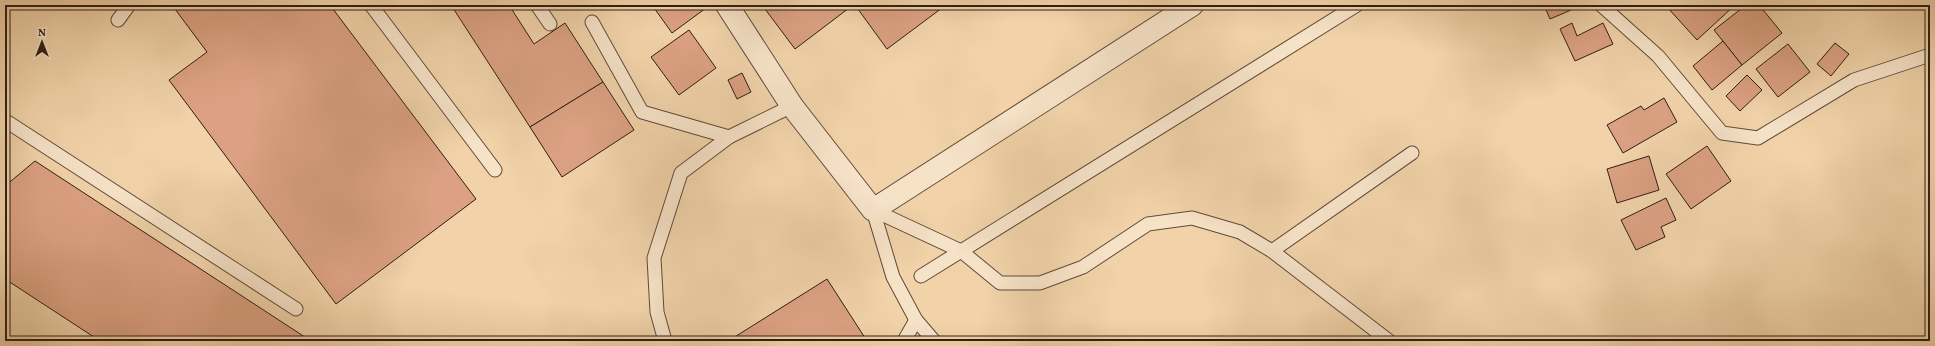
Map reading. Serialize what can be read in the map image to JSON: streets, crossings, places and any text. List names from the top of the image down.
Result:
{
  "north": "top"
}
